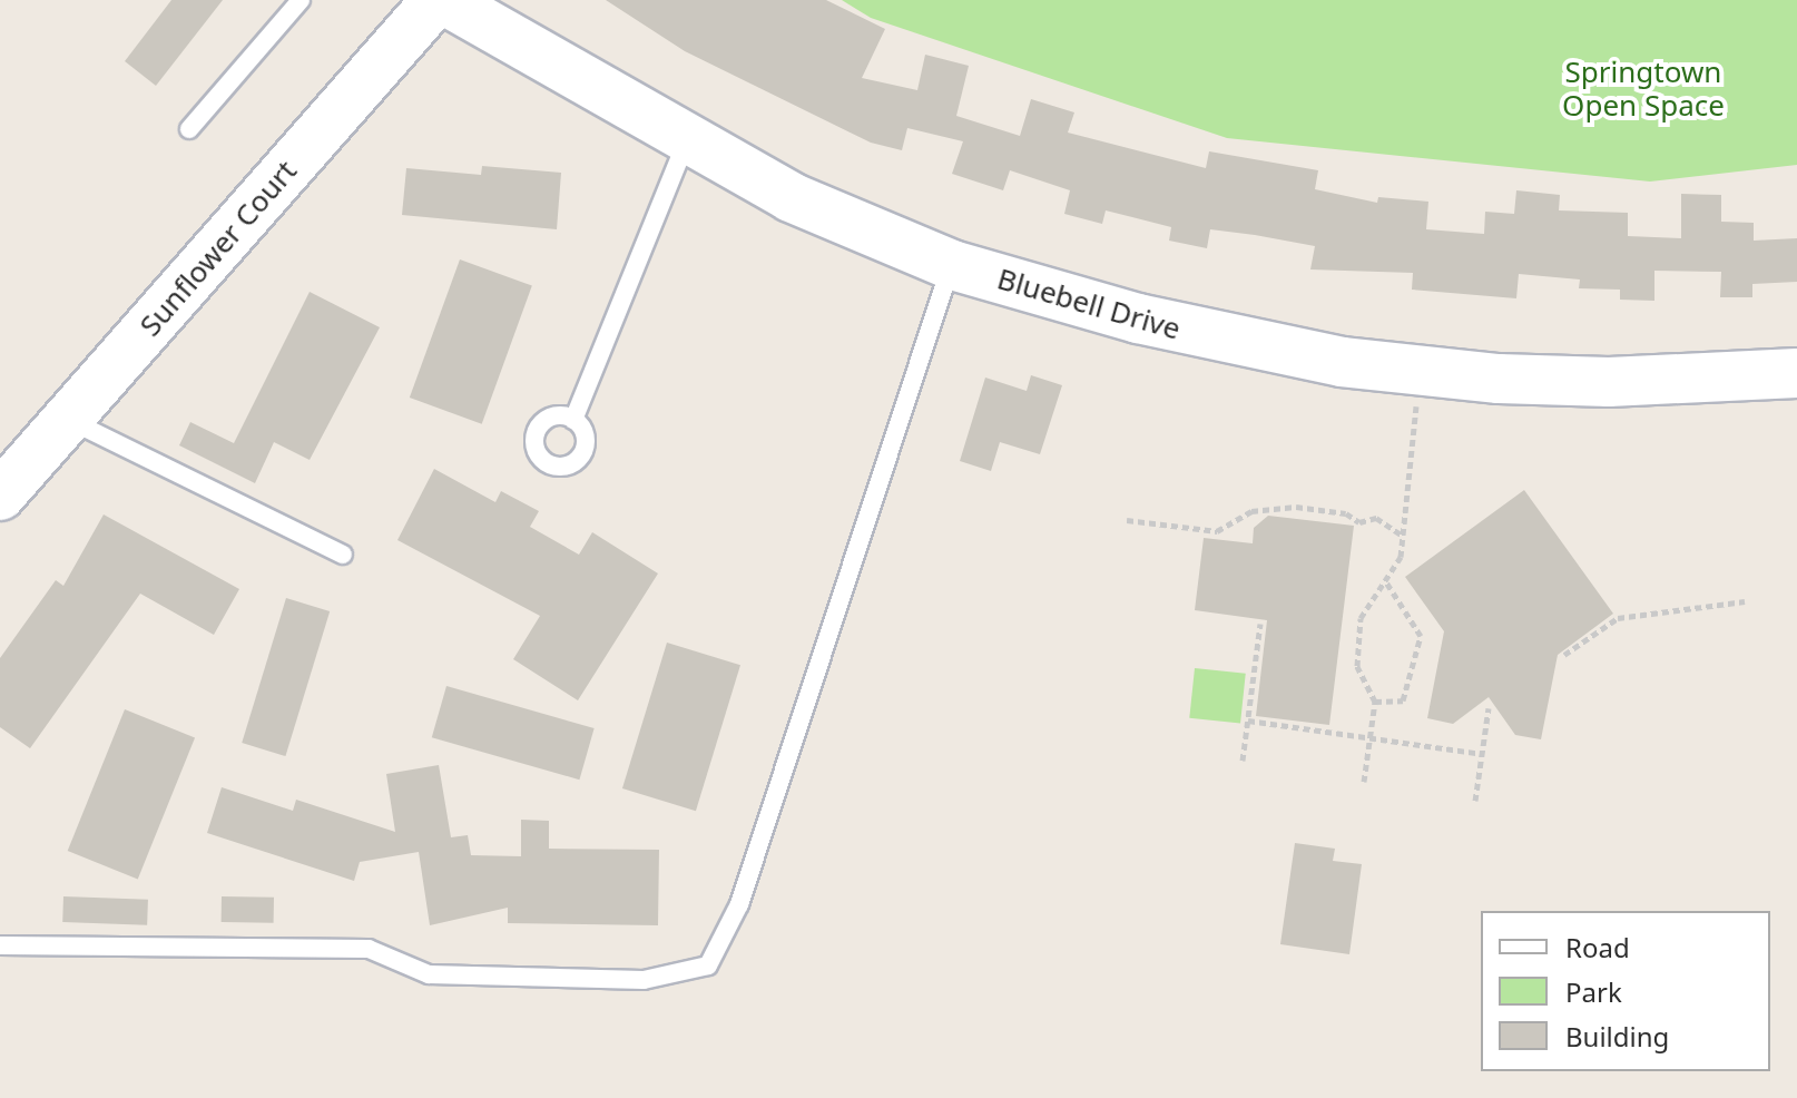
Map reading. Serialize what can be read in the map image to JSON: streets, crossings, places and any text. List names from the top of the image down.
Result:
{
  "streets": {
    "street": ["Sunflower Court", "Bluebell Drive"]
  },
  "parks": ["Springtown Open Space"],
  "legend": ["Road", "Park", "Building"]
}
